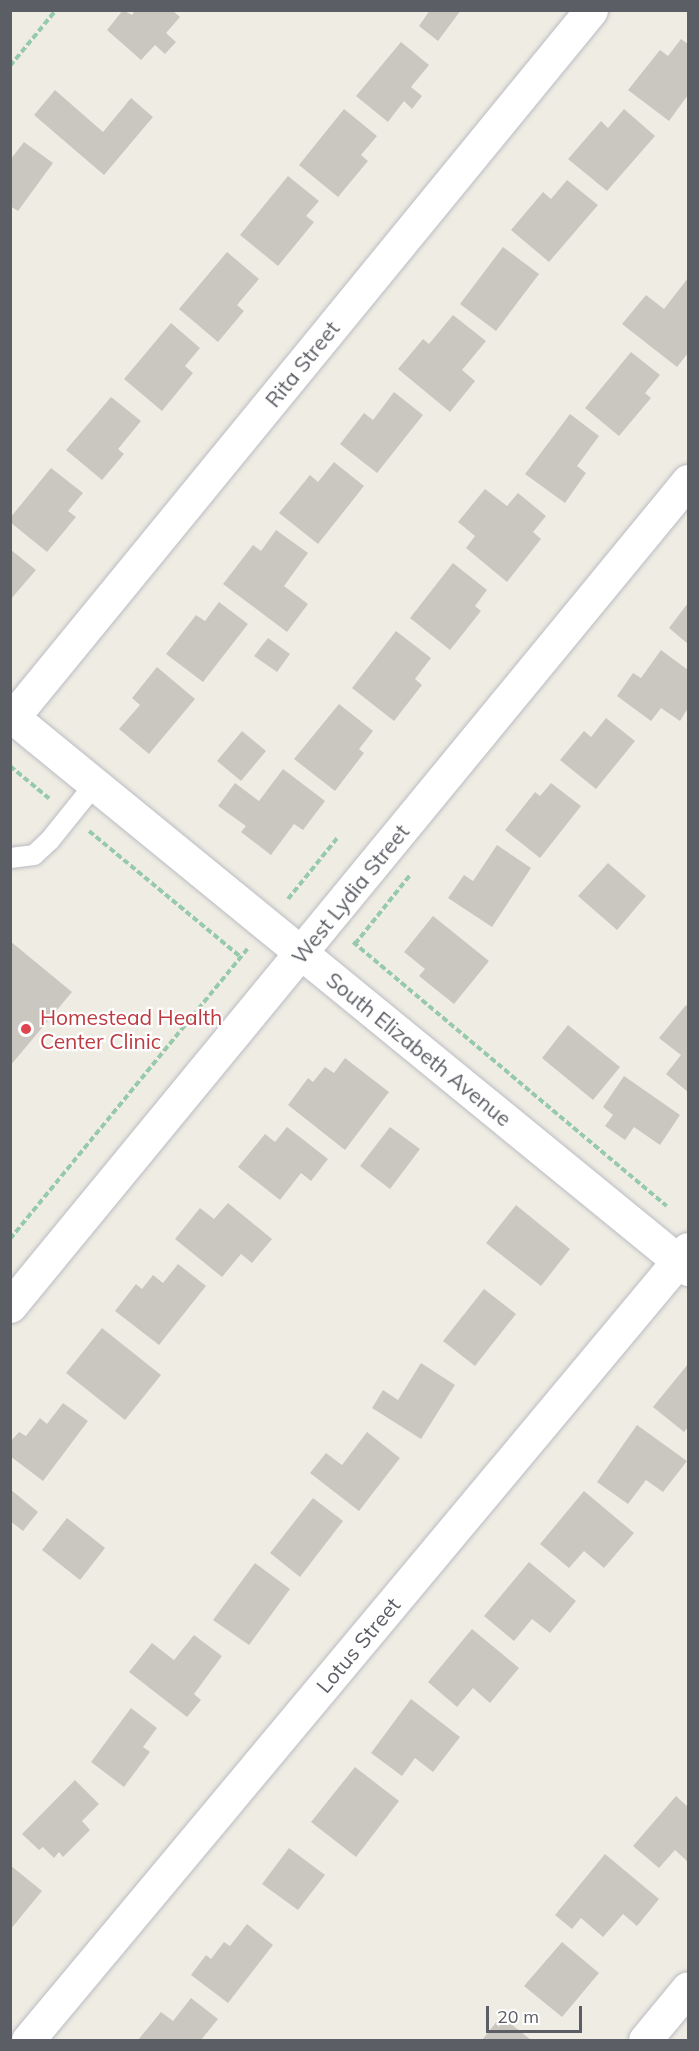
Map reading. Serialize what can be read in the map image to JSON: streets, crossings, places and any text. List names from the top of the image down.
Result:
{
  "streets": {
    "street": [
      "Rita Street",
      "West Lydia Street",
      "South Elizabeth Avenue",
      "Lotus Street"
    ]
  },
  "crossings": [
    ["Rita Street", "South Elizabeth Avenue"],
    ["West Lydia Street", "South Elizabeth Avenue"],
    ["South Elizabeth Avenue", "Lotus Street"]
  ],
  "places": ["Homestead Health Center Clinic"],
  "scale_bar": "20 m"
}
